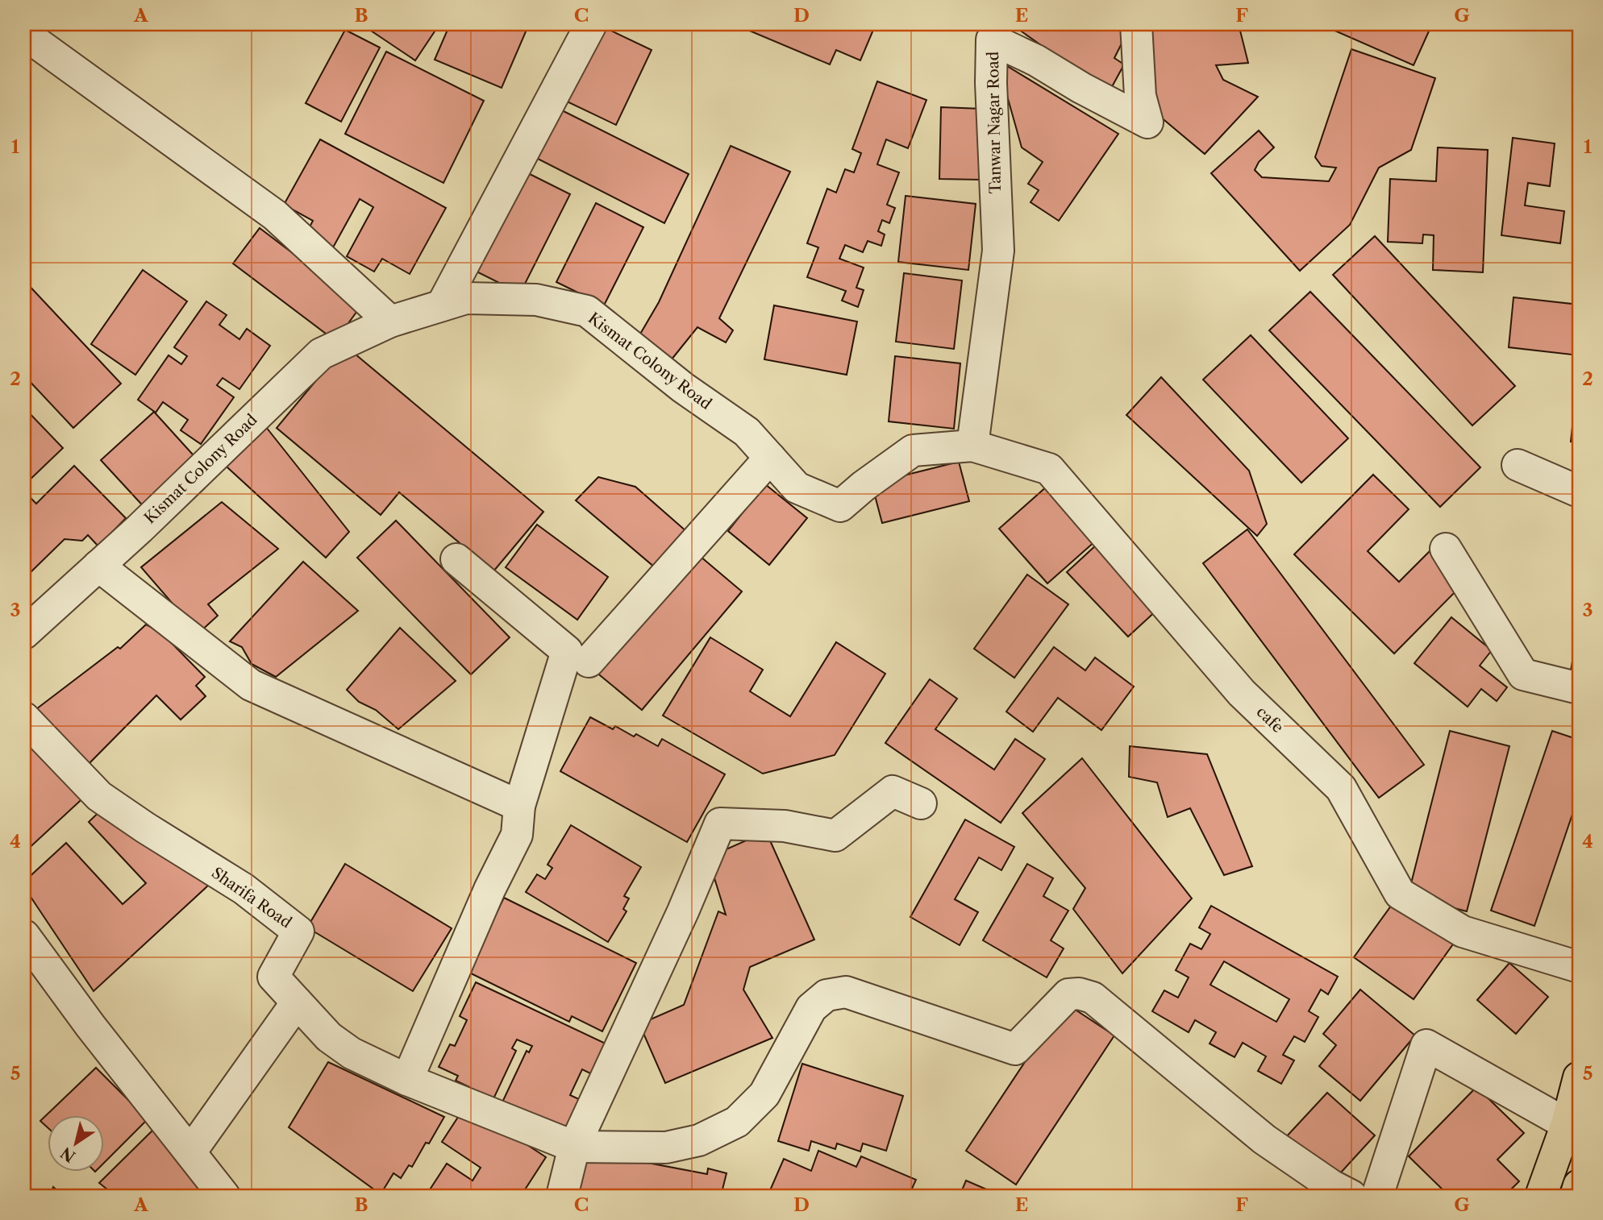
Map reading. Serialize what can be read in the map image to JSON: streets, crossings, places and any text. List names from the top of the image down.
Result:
{
  "streets": {
    "street": [
      "Tanwar Nagar Road",
      "Kismat Colony Road",
      "cafe",
      "Sharifa Road"
    ]
  },
  "crossings": [
    ["Tanwar Nagar Road", "Kismat Colony Road"],
    ["Tanwar Nagar Road", "cafe"],
    ["Kismat Colony Road", "cafe"]
  ],
  "north": "bottom left",
  "grid": {
    "columns": [
      "A",
      "B",
      "C",
      "D",
      "E",
      "F",
      "G"
    ],
    "rows": [
      "1",
      "2",
      "3",
      "4",
      "5"
    ]
  }
}
